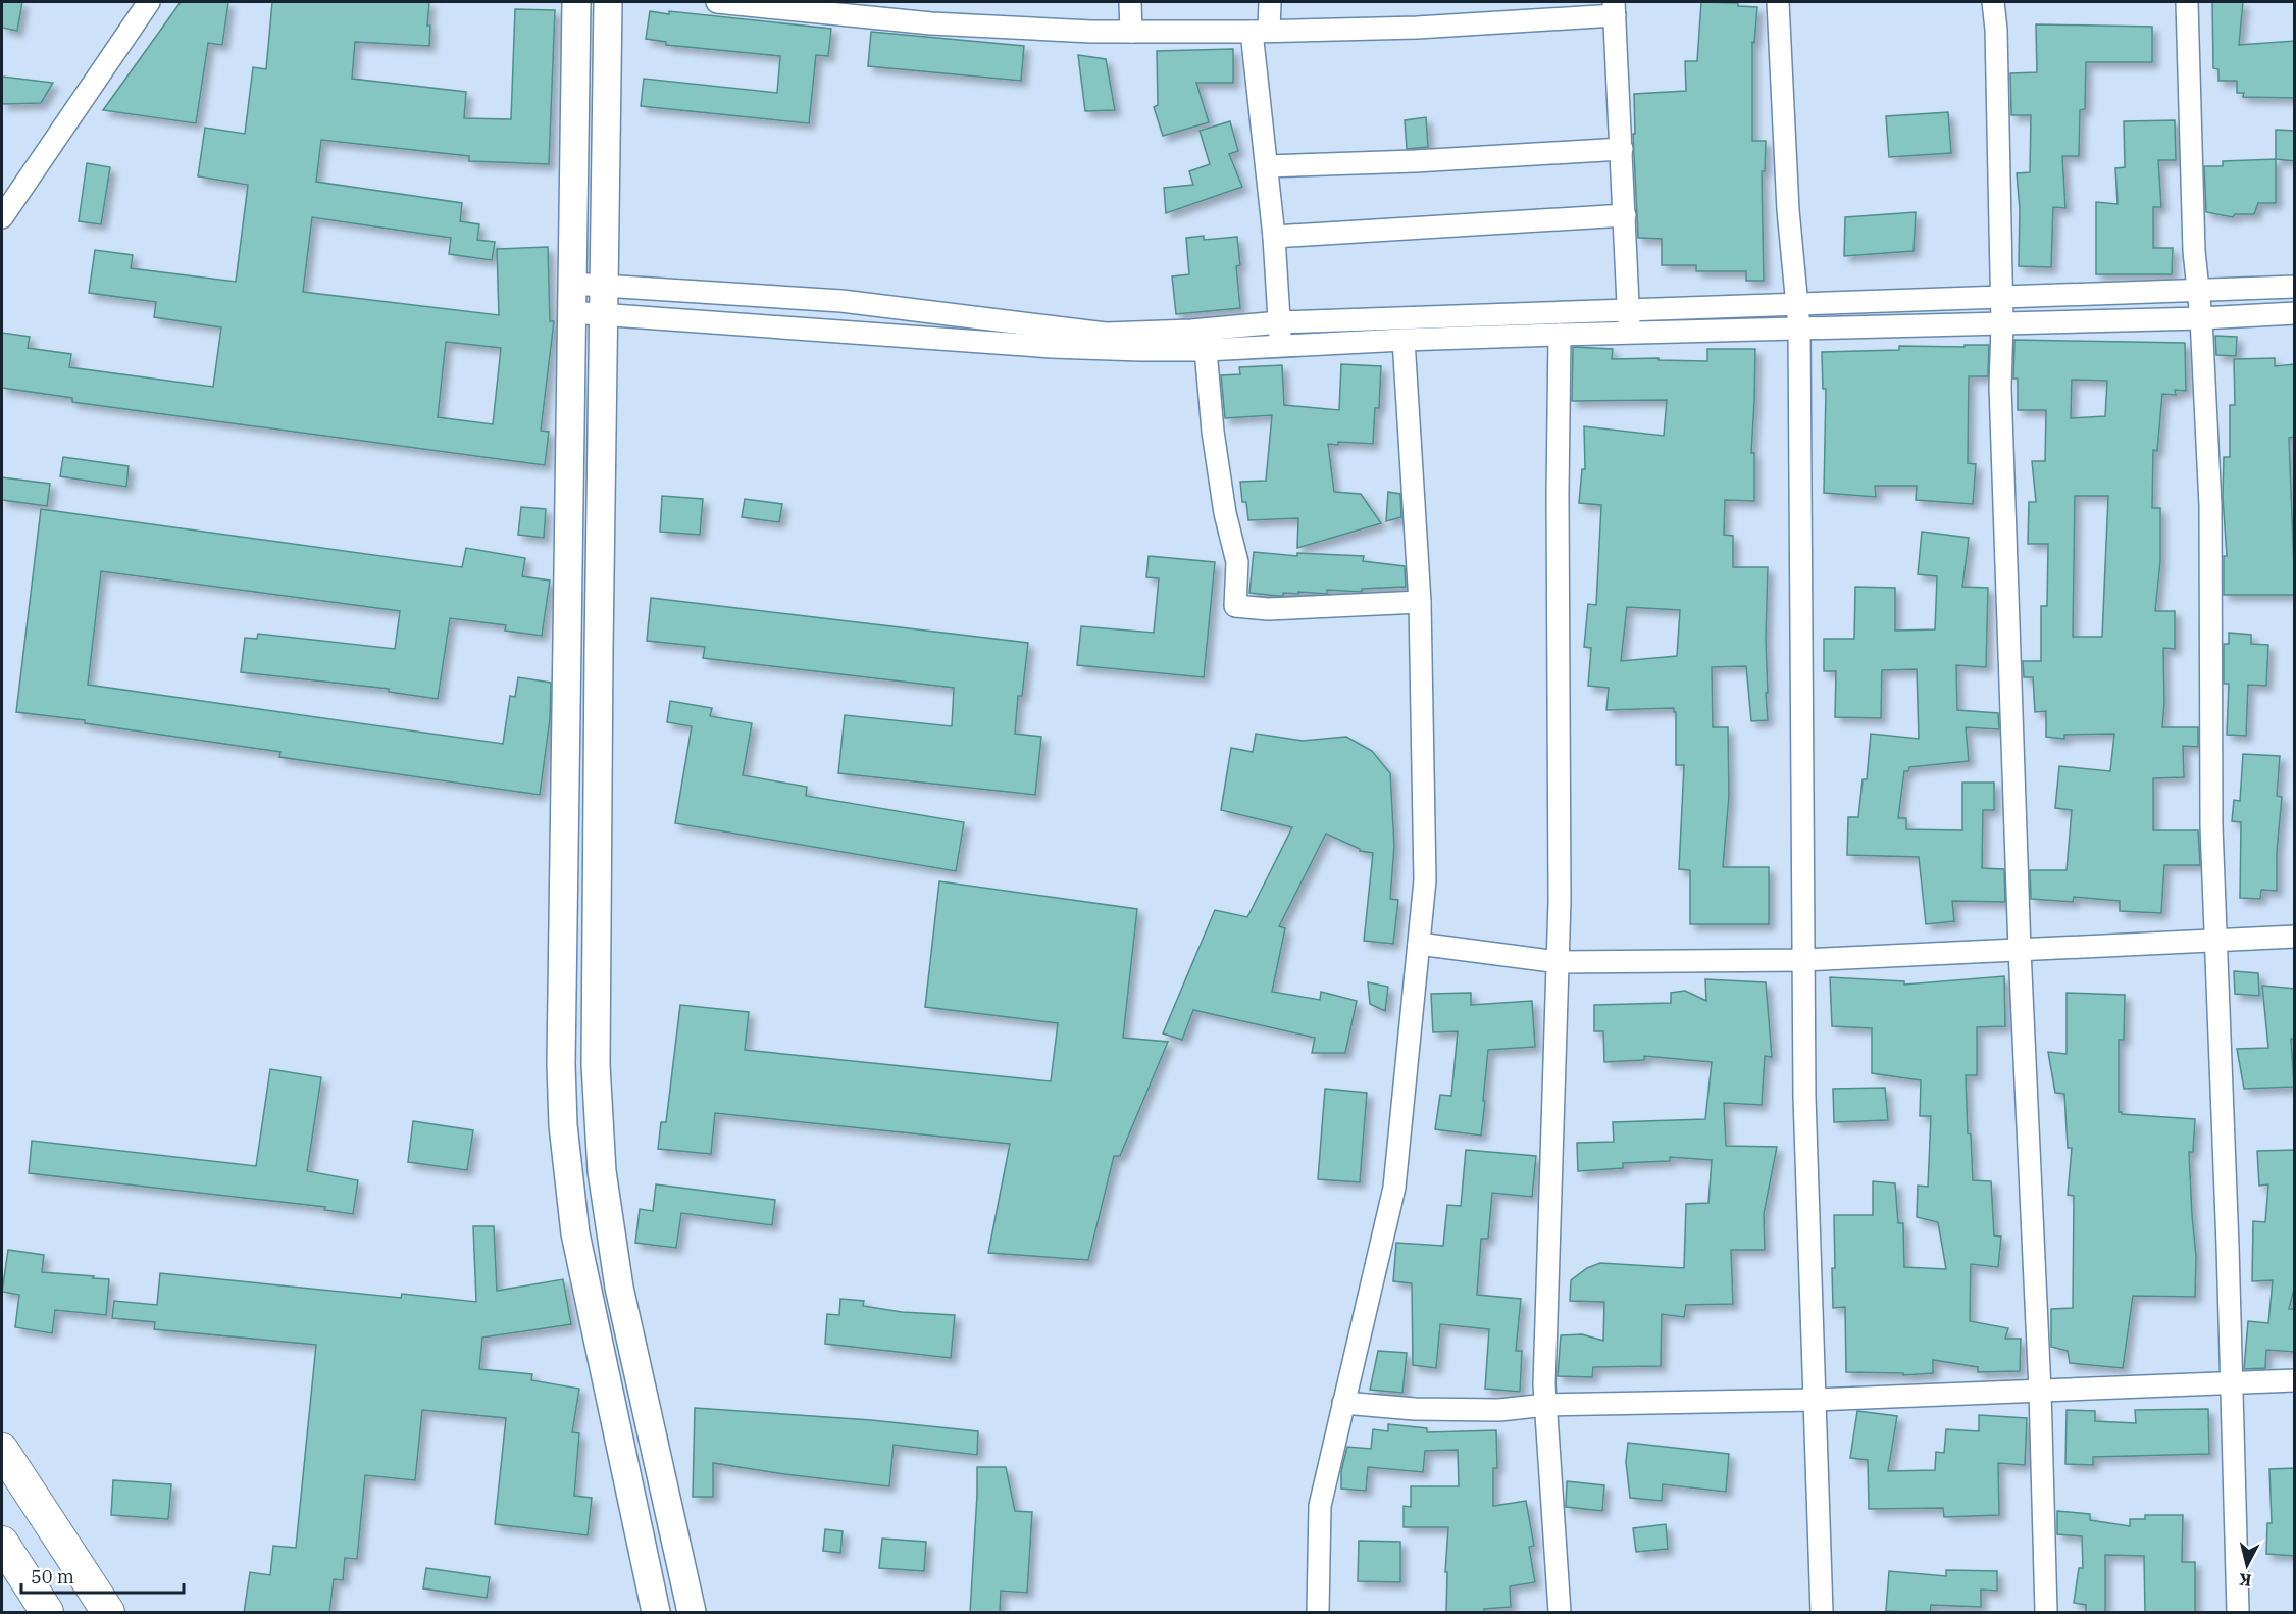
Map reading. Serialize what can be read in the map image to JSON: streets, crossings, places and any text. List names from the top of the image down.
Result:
{
  "scale_bar": "50 m",
  "north": "bottom"
}
